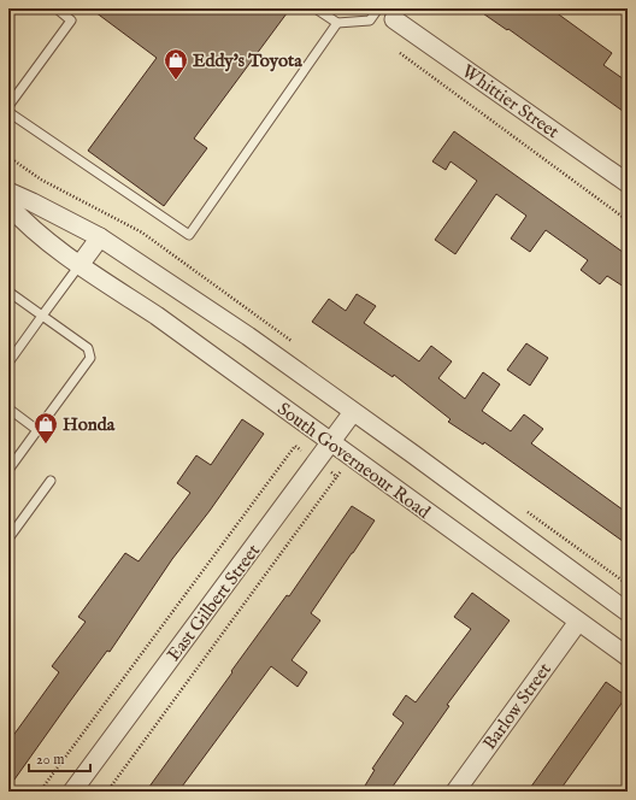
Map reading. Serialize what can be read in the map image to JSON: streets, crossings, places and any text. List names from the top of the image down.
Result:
{
  "streets": {
    "street": [
      "Whittier Street",
      "South Governeour Road",
      "East Gilbert Street",
      "Barlow Street"
    ]
  },
  "crossings": [
    ["South Governeour Road", "East Gilbert Street"],
    ["South Governeour Road", "Barlow Street"]
  ],
  "places": {
    "shop": ["Eddy's Toyota", "Honda"]
  },
  "scale_bar": "20 m"
}
